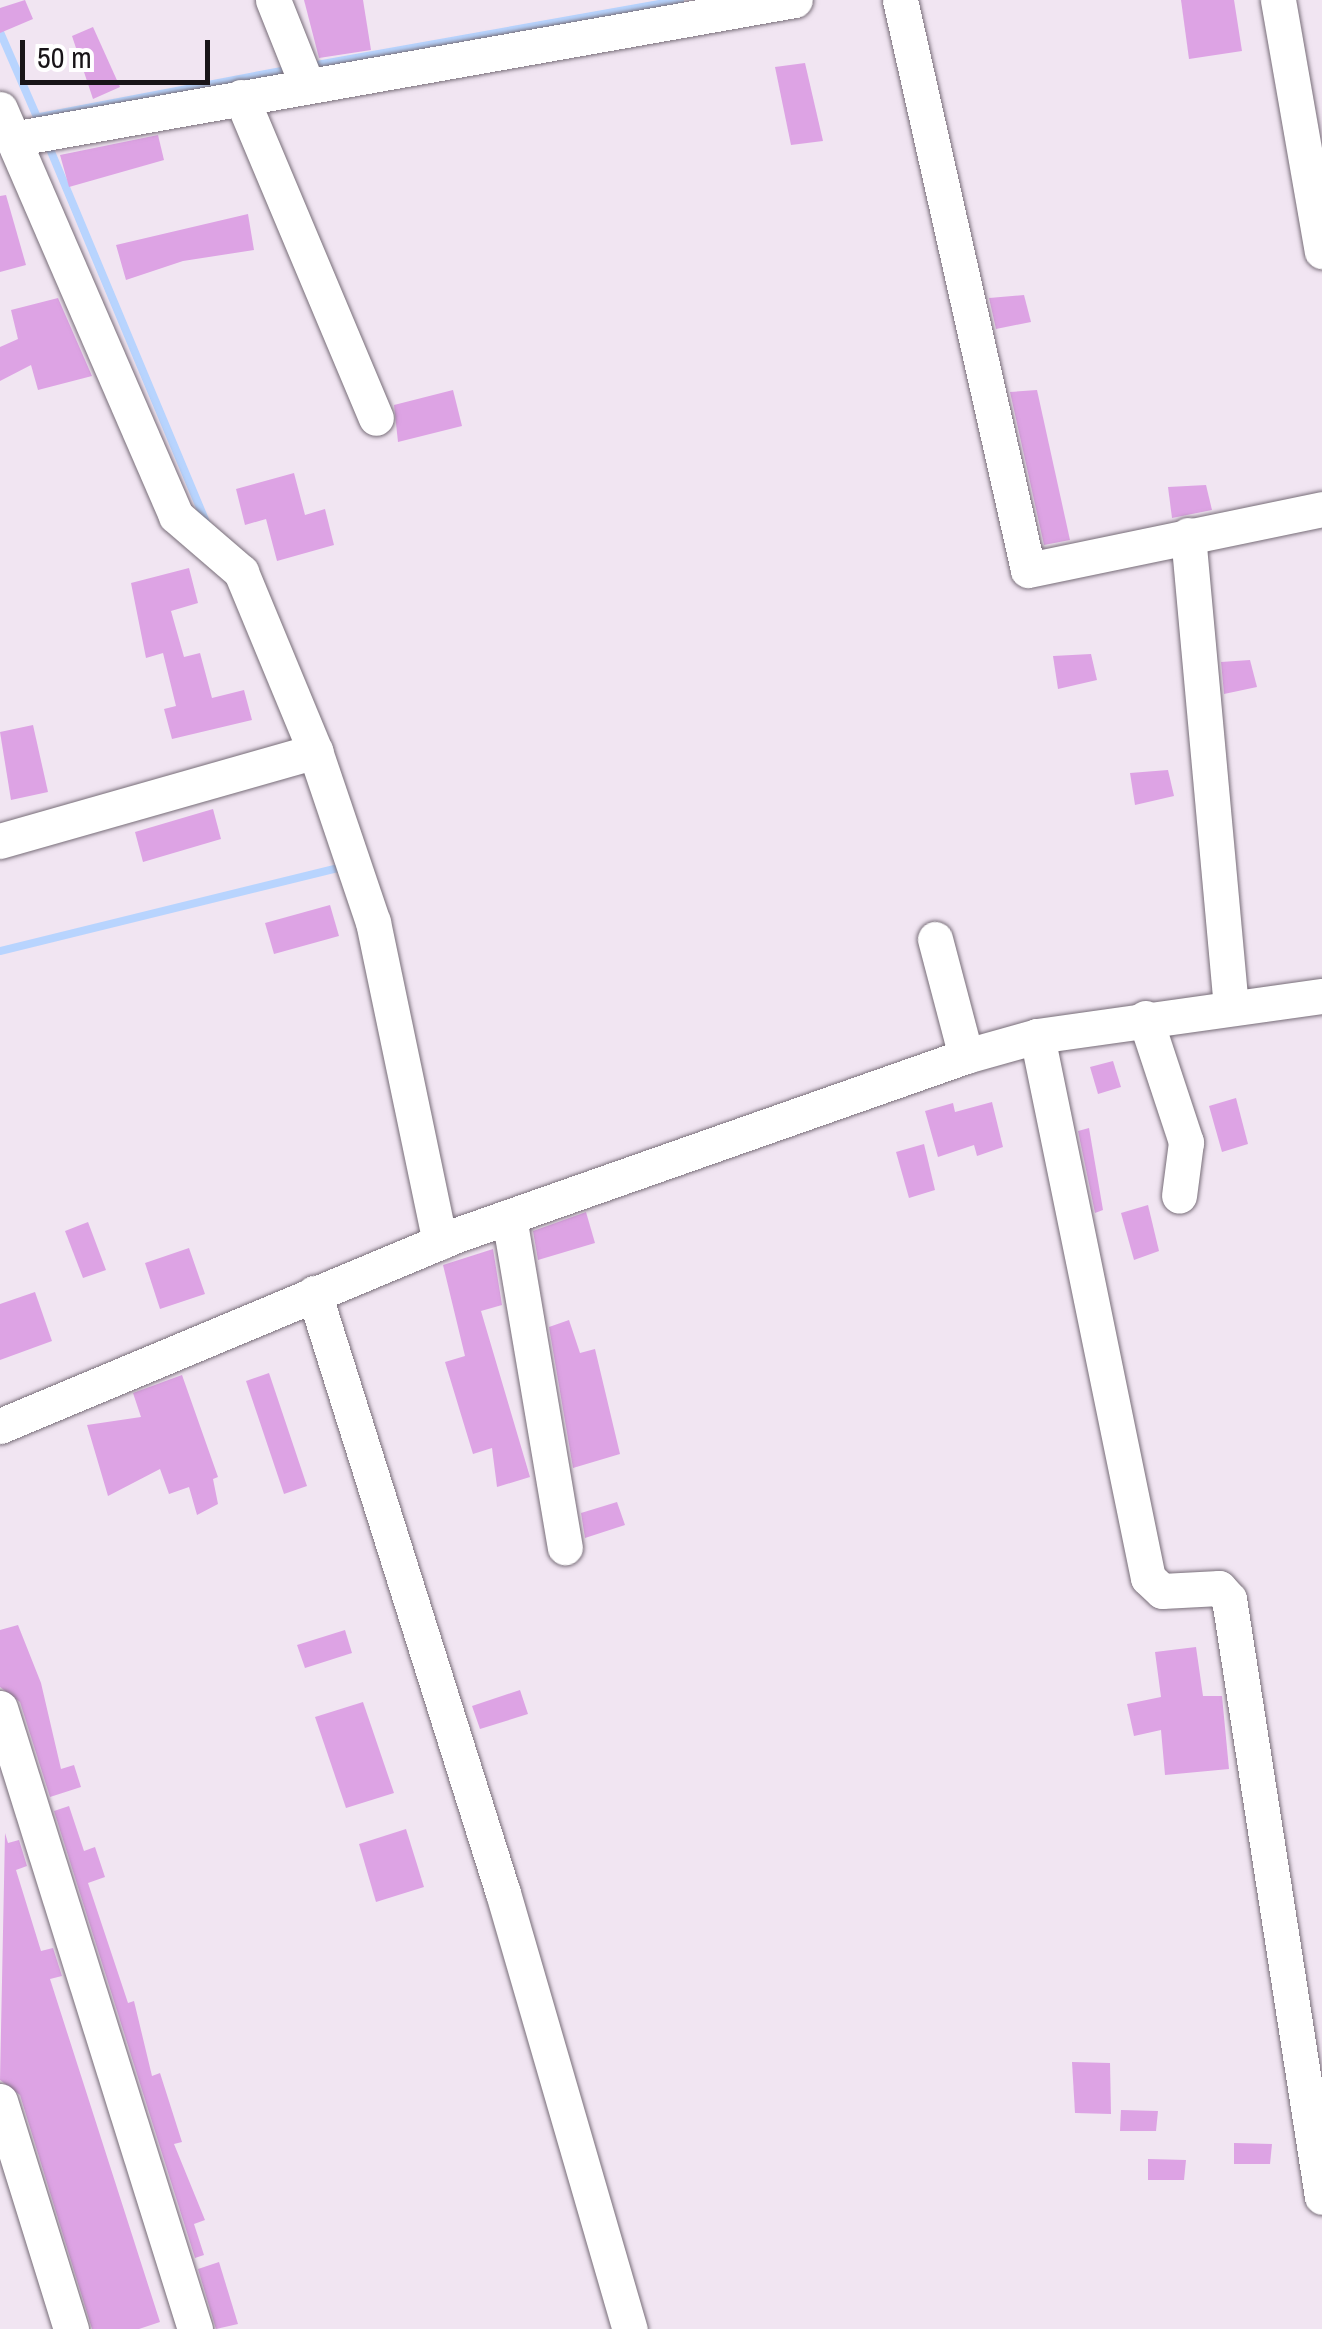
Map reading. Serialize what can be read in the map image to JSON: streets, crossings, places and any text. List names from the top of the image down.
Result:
{
  "scale_bar": "50 m"
}
